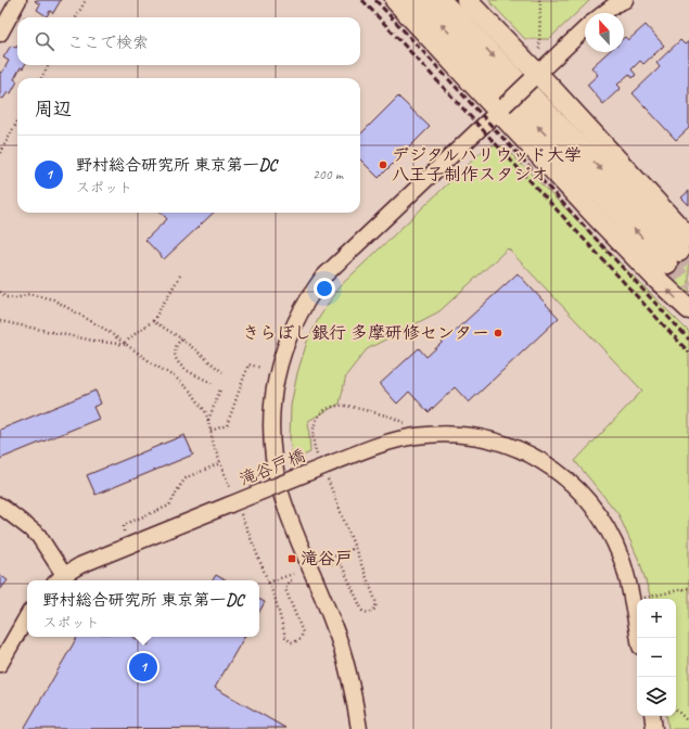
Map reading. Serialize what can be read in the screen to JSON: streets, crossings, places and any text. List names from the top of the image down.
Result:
{
  "streets": {
    "street": ["滝谷戸橋"]
  },
  "places": {
    "other": ["デジタルハリウッド大学 八王子制作スタジオ", "きらぼし銀行 多摩研修センター"],
    "transit": ["滝谷戸"]
  },
  "north": "top",
  "page": {
    "search": "ここで検索",
    "heading": "周辺",
    "list": [
      {
        "mark": "1",
        "name": "野村総合研究所 東京第一DC",
        "note": "スポット",
        "value": "200 m"
      }
    ],
    "popup": ["野村総合研究所 東京第一DC", "スポット"],
    "map_buttons": ["+", "−"],
    "pins": "1"
  }
}
